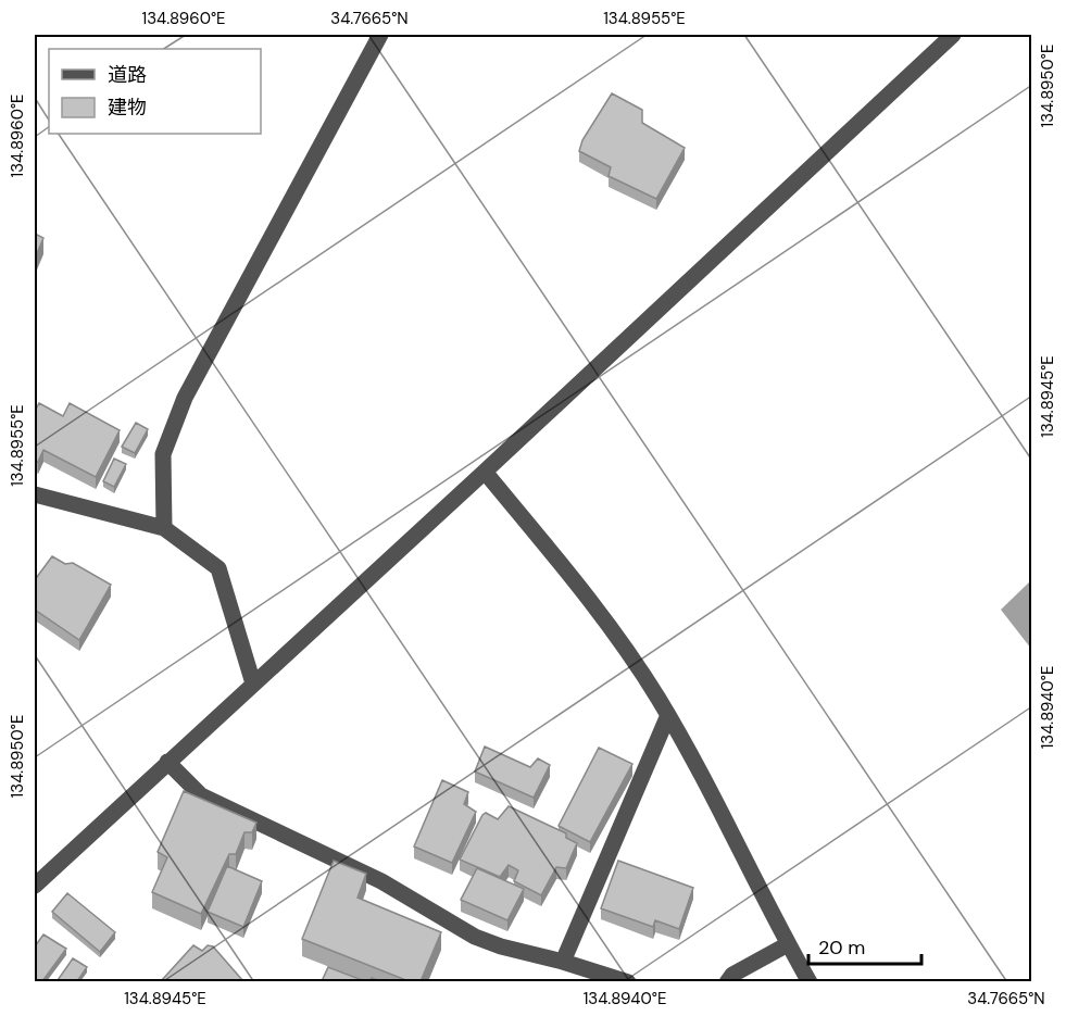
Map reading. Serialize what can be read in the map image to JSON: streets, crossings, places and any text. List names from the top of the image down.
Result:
{
  "legend": ["道路", "建物"],
  "scale_bar": "20 m",
  "coordinates": [
    "134.8960°E",
    "34.7665°N",
    "134.8955°E",
    "134.8950°E",
    "134.8945°E",
    "134.8940°E"
  ]
}
